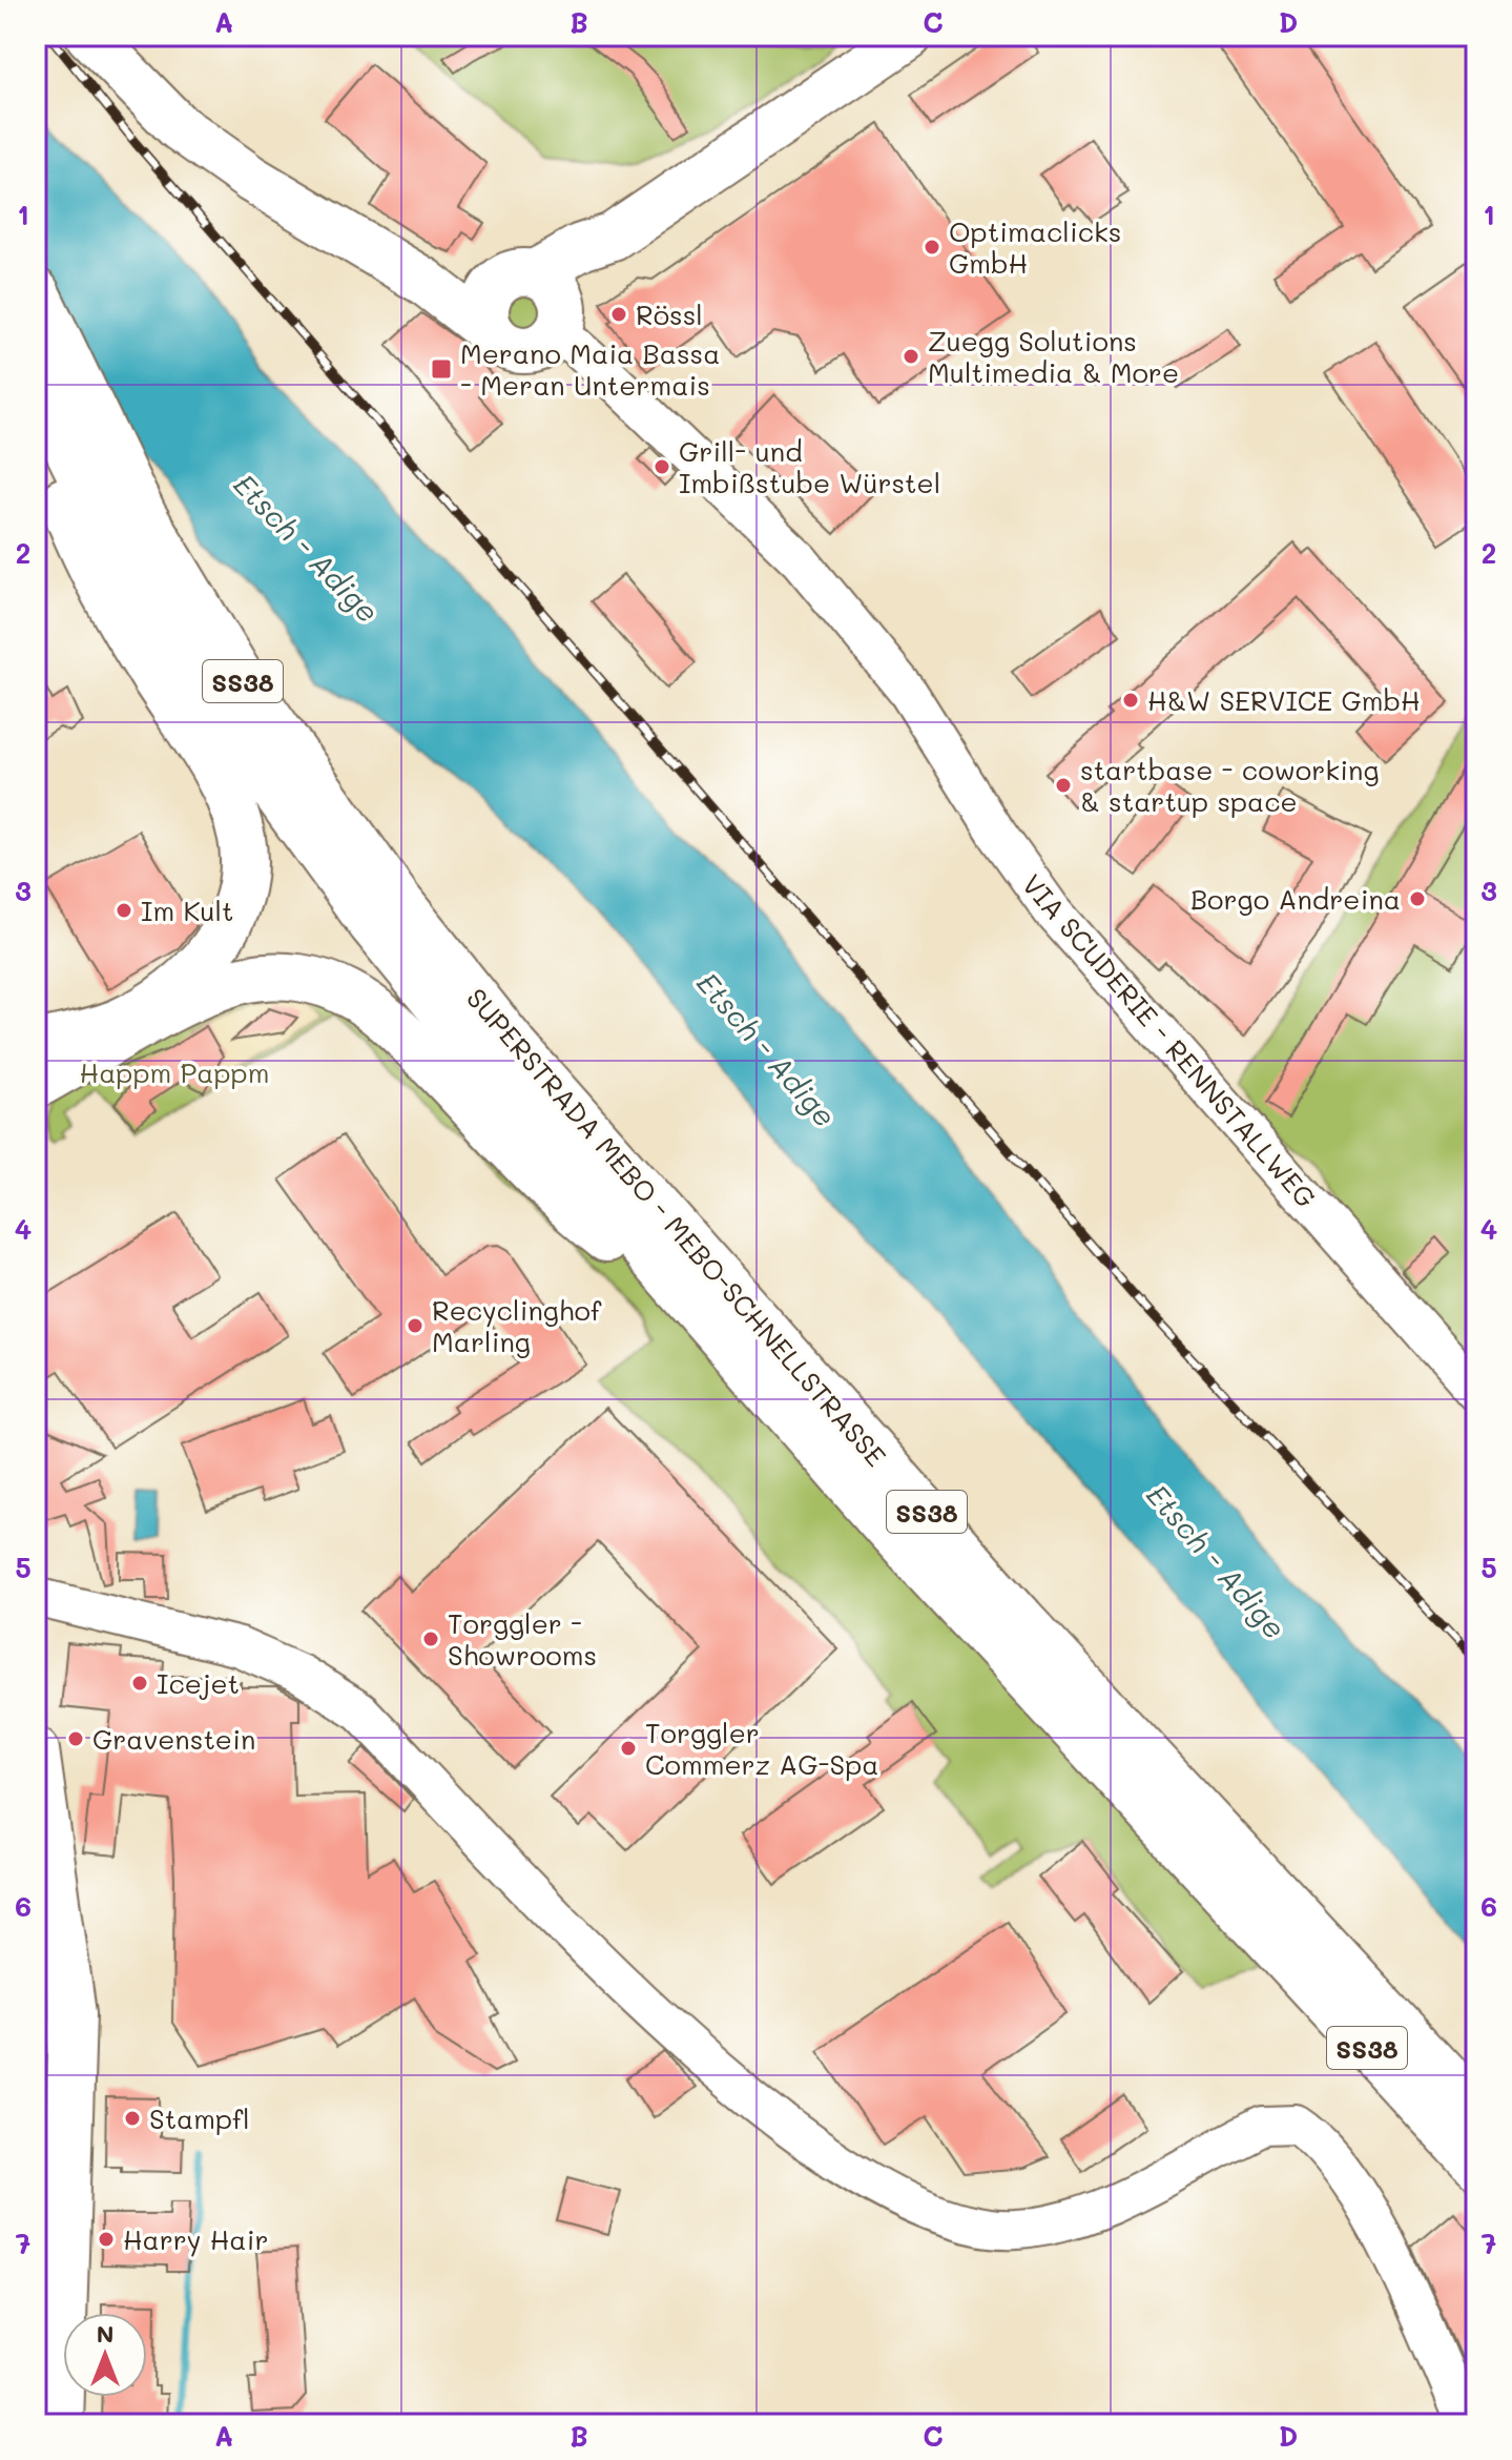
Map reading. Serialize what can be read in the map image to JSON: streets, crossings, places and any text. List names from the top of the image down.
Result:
{
  "streets": {
    "main road": ["SS38", "SUPERSTRADA MEBO - MEBO-SCHNELLSTRASSE"],
    "street": ["VIA SCUDERIE - RENNSTALLWEG"]
  },
  "water": ["Etsch - Adige"],
  "parks": ["Happm Pappm"],
  "places": {
    "other": [
      "Optimaclicks GmbH",
      "Rössl",
      "Zuegg Solutions Multimedia & More",
      "Grill- und Imbißstube Würstel",
      "H&W SERVICE GmbH",
      "startbase - coworking & startup space",
      "Borgo Andreina",
      "Im Kult",
      "Recyclinghof Marling",
      "Torggler - Showrooms",
      "Icejet",
      "Gravenstein",
      "Torggler Commerz AG-Spa",
      "Stampfl",
      "Harry Hair"
    ],
    "transit": ["Merano Maia Bassa - Meran Untermais"]
  },
  "north": "top",
  "grid": {
    "columns": [
      "A",
      "B",
      "C",
      "D"
    ],
    "rows": [
      "1",
      "2",
      "3",
      "4",
      "5",
      "6",
      "7"
    ]
  }
}
